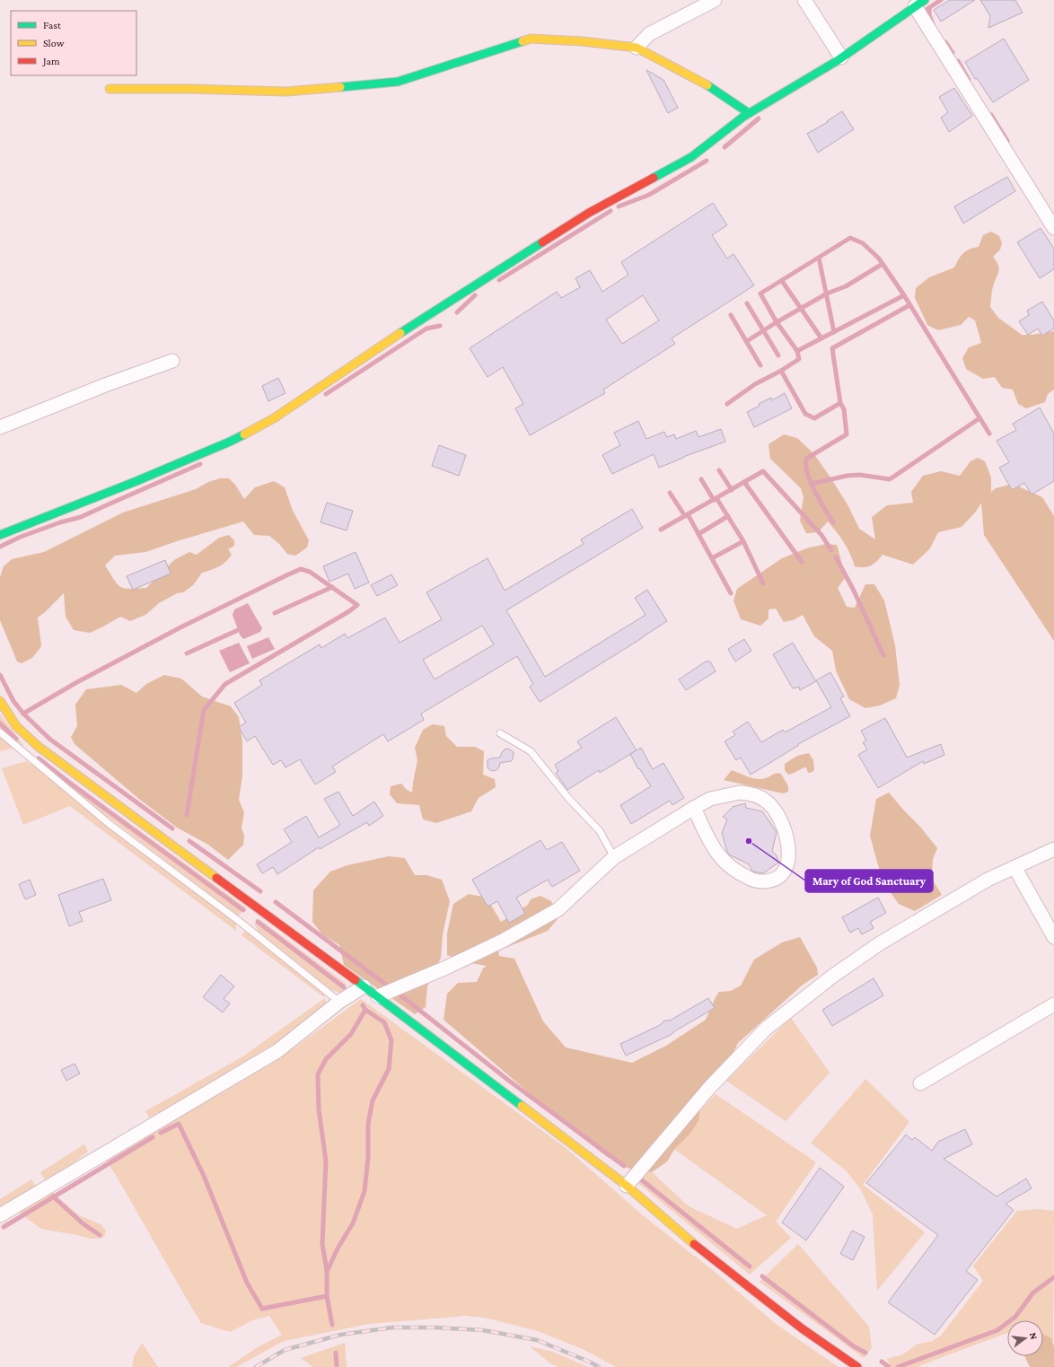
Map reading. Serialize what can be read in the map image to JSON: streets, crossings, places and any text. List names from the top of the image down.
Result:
{
  "places": ["Mary of God Sanctuary"],
  "legend": ["Fast", "Slow", "Jam"],
  "north": "right"
}
